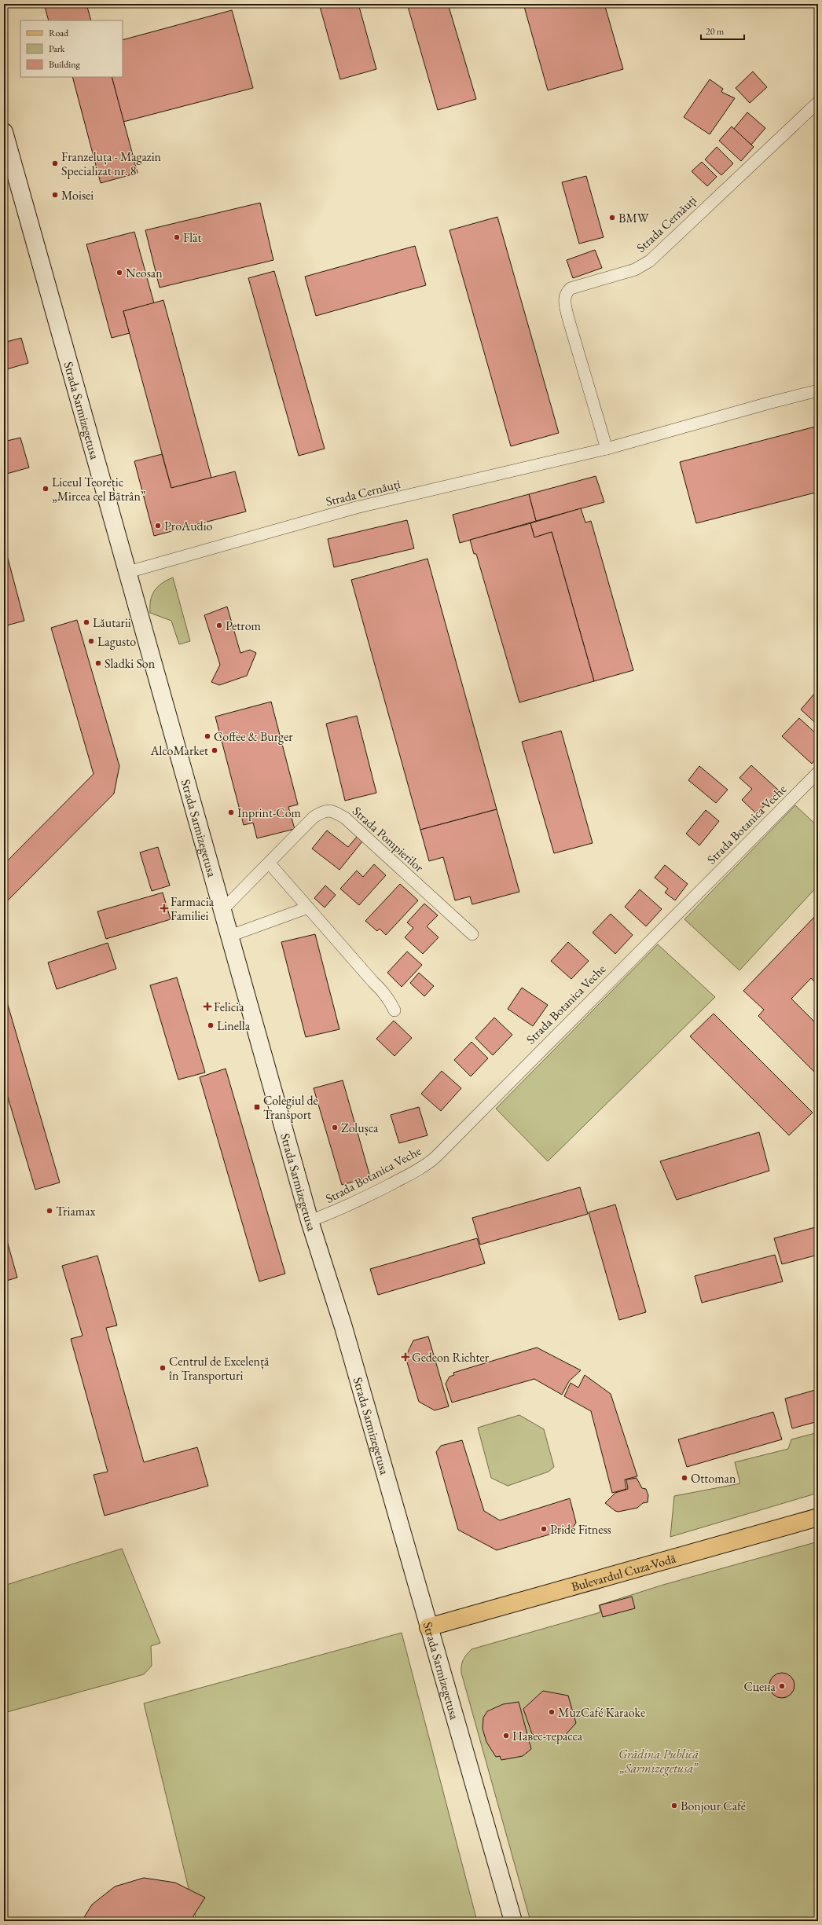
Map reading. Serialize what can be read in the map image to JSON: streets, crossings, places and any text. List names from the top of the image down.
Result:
{
  "streets": {
    "main road": ["Strada Sarmizegetusa", "Bulevardul Cuza-Vodă"],
    "street": ["Strada Cernăuți", "Strada Botanica Veche", "Strada Pompierilor"]
  },
  "crossings": [
    ["Strada Cernăuți", "Strada Sarmizegetusa"],
    ["Strada Sarmizegetusa", "Strada Botanica Veche"],
    ["Strada Sarmizegetusa", "Strada Pompierilor"],
    ["Strada Sarmizegetusa", "Bulevardul Cuza-Vodă"]
  ],
  "parks": ["Grădina Publică „Sarmizegetusa”"],
  "places": {
    "other": [
      "Franzeluța - Magazin Specializat nr. 8",
      "Moisei",
      "BMW",
      "Flät",
      "Neosan",
      "Liceul Teoretic „Mircea cel Bătrân”",
      "ProAudio",
      "Lăutarii",
      "Petrom",
      "Lagusto",
      "Sladki Son",
      "Coffee & Burger",
      "AlcoMarket",
      "Inprint-Com",
      "Linella",
      "Zolușca",
      "Triamax",
      "Centrul de Excelență în Transporturi",
      "Ottoman",
      "Pride Fitness",
      "Сцена",
      "MuzCafé Karaoke",
      "Навес-терасса",
      "Bonjour Café"
    ],
    "health": ["Farmacia Familiei", "Felicia", "Gedeon Richter"],
    "transit": ["Colegiul de Transport"]
  },
  "legend": ["Road", "Park", "Building"],
  "scale_bar": "20 m"
}
